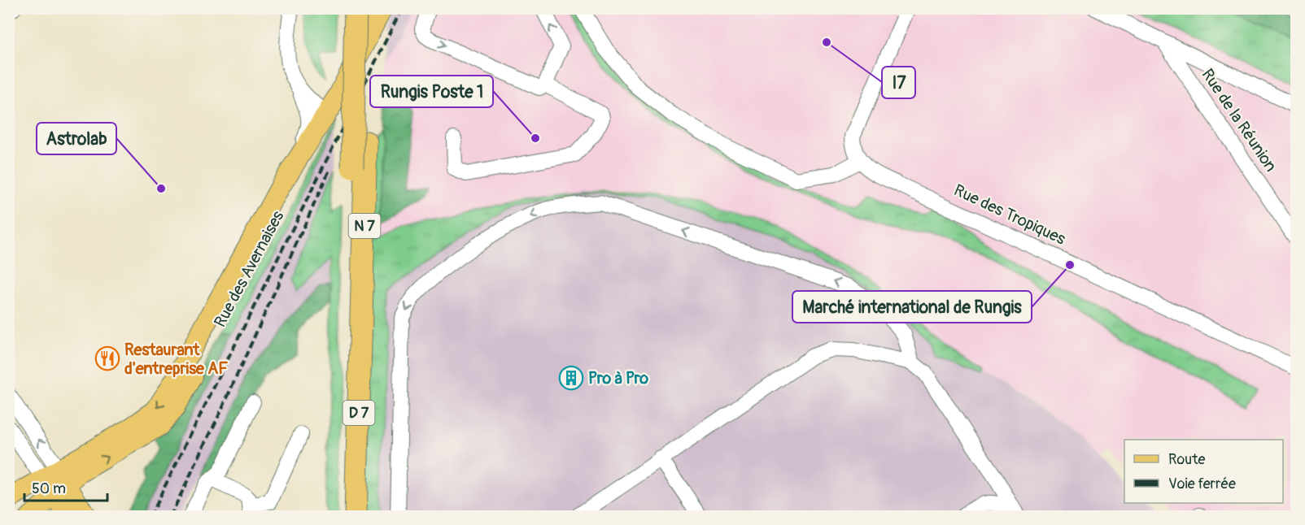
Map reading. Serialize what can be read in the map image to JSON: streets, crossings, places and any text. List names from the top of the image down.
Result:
{
  "streets": {
    "highway": ["N 7", "D 7"],
    "main road": ["Rue des Avernaises"],
    "street": ["Rue de la Réunion", "Rue des Tropiques"]
  },
  "crossings": [
    ["N 7", "D 7"]
  ],
  "places": {
    "other": [
      "I7",
      "Rungis Poste 1",
      "Astrolab",
      "Marché international de Rungis"
    ],
    "restaurant": ["Restaurant d'entreprise AF"],
    "building": ["Pro à Pro"]
  },
  "legend": ["Route", "Voie ferrée"],
  "scale_bar": "50 m"
}
